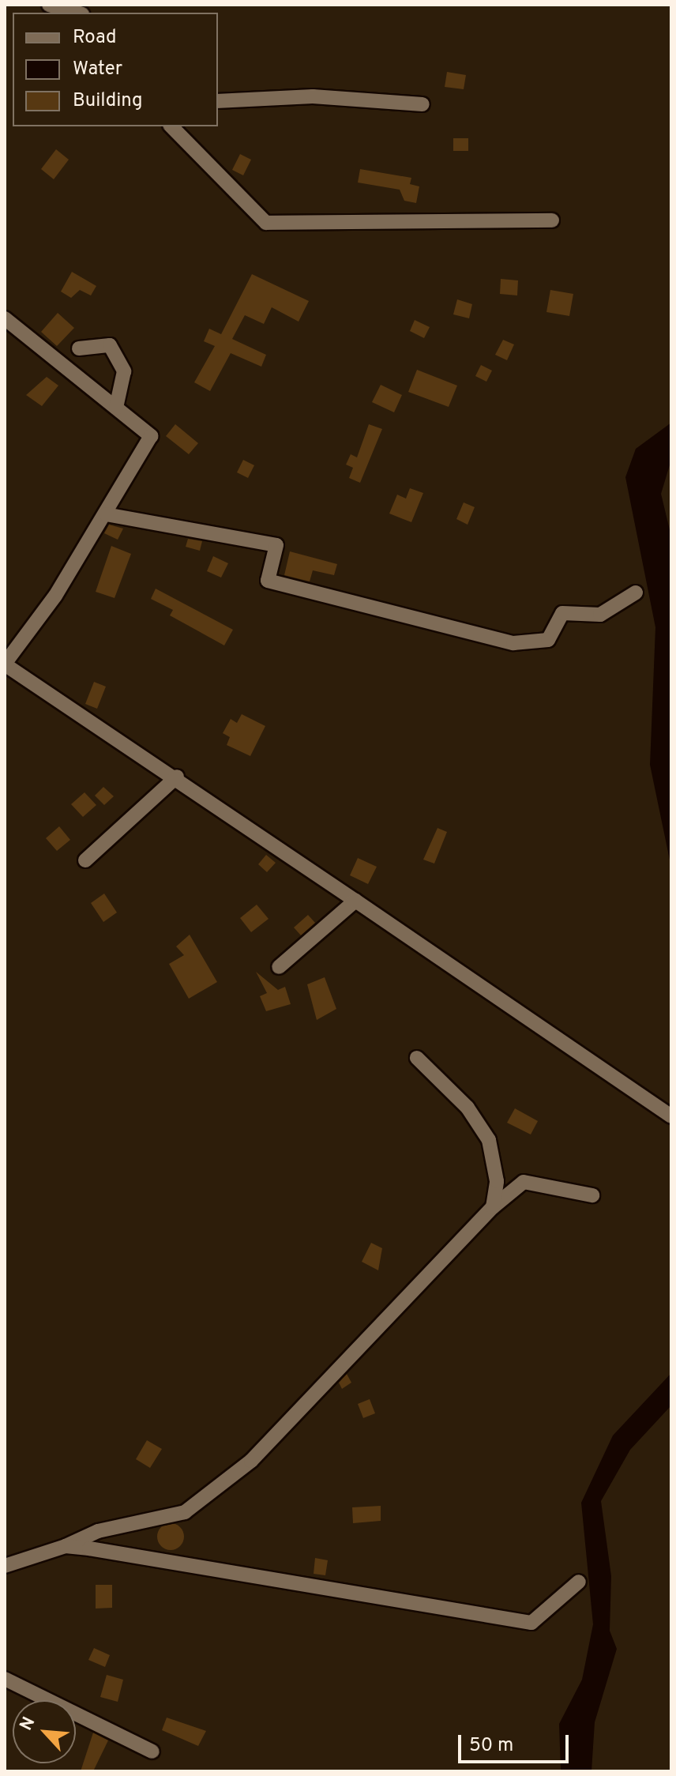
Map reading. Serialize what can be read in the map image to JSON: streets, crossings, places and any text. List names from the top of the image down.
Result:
{
  "legend": ["Road", "Water", "Building"],
  "scale_bar": "50 m",
  "north": "top left"
}
